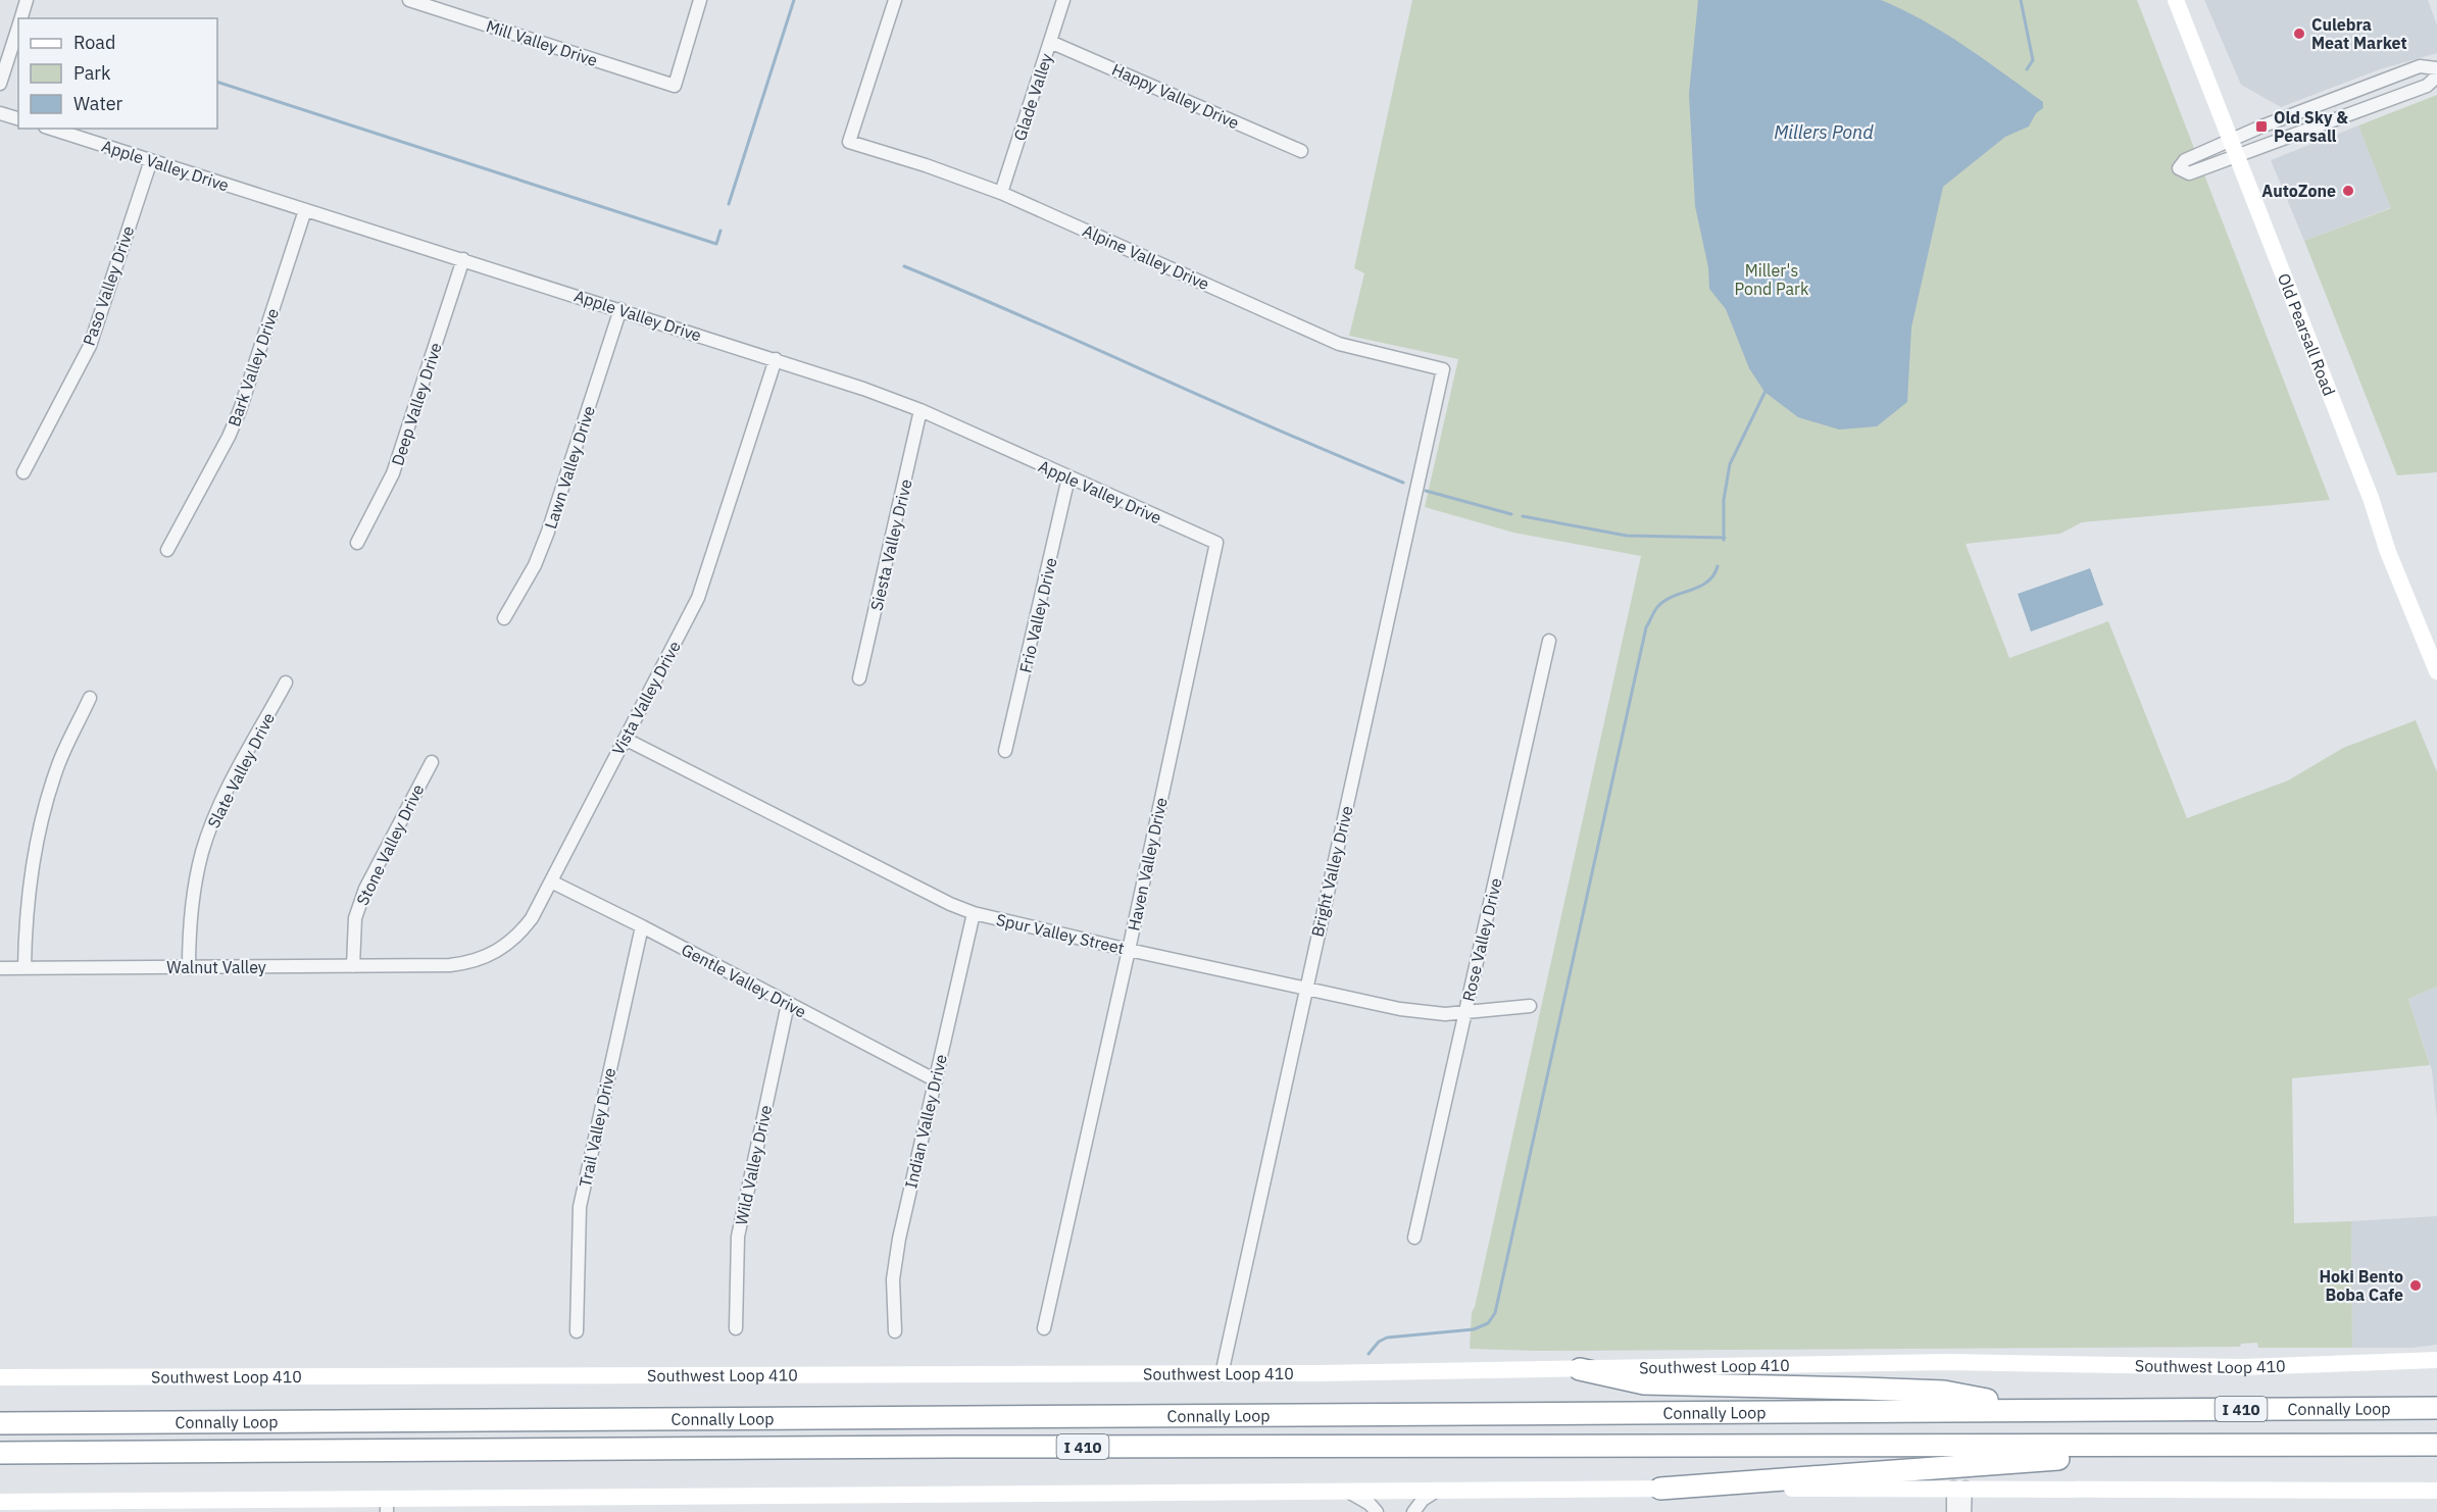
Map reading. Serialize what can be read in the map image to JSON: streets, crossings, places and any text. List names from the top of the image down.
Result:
{
  "streets": {
    "highway": ["Connally Loop", "I 410"],
    "main road": ["Old Pearsall Road", "Southwest Loop 410"],
    "street": [
      "Mill Valley Drive",
      "Happy Valley Drive",
      "Glade Valley",
      "Apple Valley Drive",
      "Alpine Valley Drive",
      "Paso Valley Drive",
      "Bark Valley Drive",
      "Deep Valley Drive",
      "Lawn Valley Drive",
      "Siesta Valley Drive",
      "Frio Valley Drive",
      "Vista Valley Drive",
      "Slate Valley Drive",
      "Stone Valley Drive",
      "Haven Valley Drive",
      "Bright Valley Drive",
      "Spur Valley Street",
      "Rose Valley Drive",
      "Walnut Valley",
      "Gentle Valley Drive",
      "Indian Valley Drive",
      "Trail Valley Drive",
      "Wild Valley Drive"
    ]
  },
  "crossings": [
    ["Happy Valley Drive", "Glade Valley"],
    ["Glade Valley", "Alpine Valley Drive"],
    ["Apple Valley Drive", "Paso Valley Drive"],
    ["Apple Valley Drive", "Bark Valley Drive"],
    ["Apple Valley Drive", "Deep Valley Drive"],
    ["Apple Valley Drive", "Lawn Valley Drive"],
    ["Apple Valley Drive", "Siesta Valley Drive"],
    ["Apple Valley Drive", "Frio Valley Drive"],
    ["Apple Valley Drive", "Vista Valley Drive"],
    ["Apple Valley Drive", "Haven Valley Drive"],
    ["Alpine Valley Drive", "Bright Valley Drive"],
    ["Vista Valley Drive", "Spur Valley Street"],
    ["Vista Valley Drive", "Walnut Valley"],
    ["Vista Valley Drive", "Gentle Valley Drive"],
    ["Slate Valley Drive", "Walnut Valley"],
    ["Stone Valley Drive", "Walnut Valley"],
    ["Haven Valley Drive", "Spur Valley Street"],
    ["Bright Valley Drive", "Spur Valley Street"],
    ["Bright Valley Drive", "Southwest Loop 410"],
    ["Spur Valley Street", "Rose Valley Drive"],
    ["Spur Valley Street", "Indian Valley Drive"],
    ["Gentle Valley Drive", "Indian Valley Drive"],
    ["Gentle Valley Drive", "Trail Valley Drive"],
    ["Gentle Valley Drive", "Wild Valley Drive"]
  ],
  "water": ["Millers Pond"],
  "parks": ["Miller's Pond Park"],
  "places": {
    "other": ["Culebra Meat Market", "AutoZone", "Hoki Bento Boba Cafe"],
    "transit": ["Old Sky & Pearsall"]
  },
  "legend": ["Road", "Park", "Water"]
}
